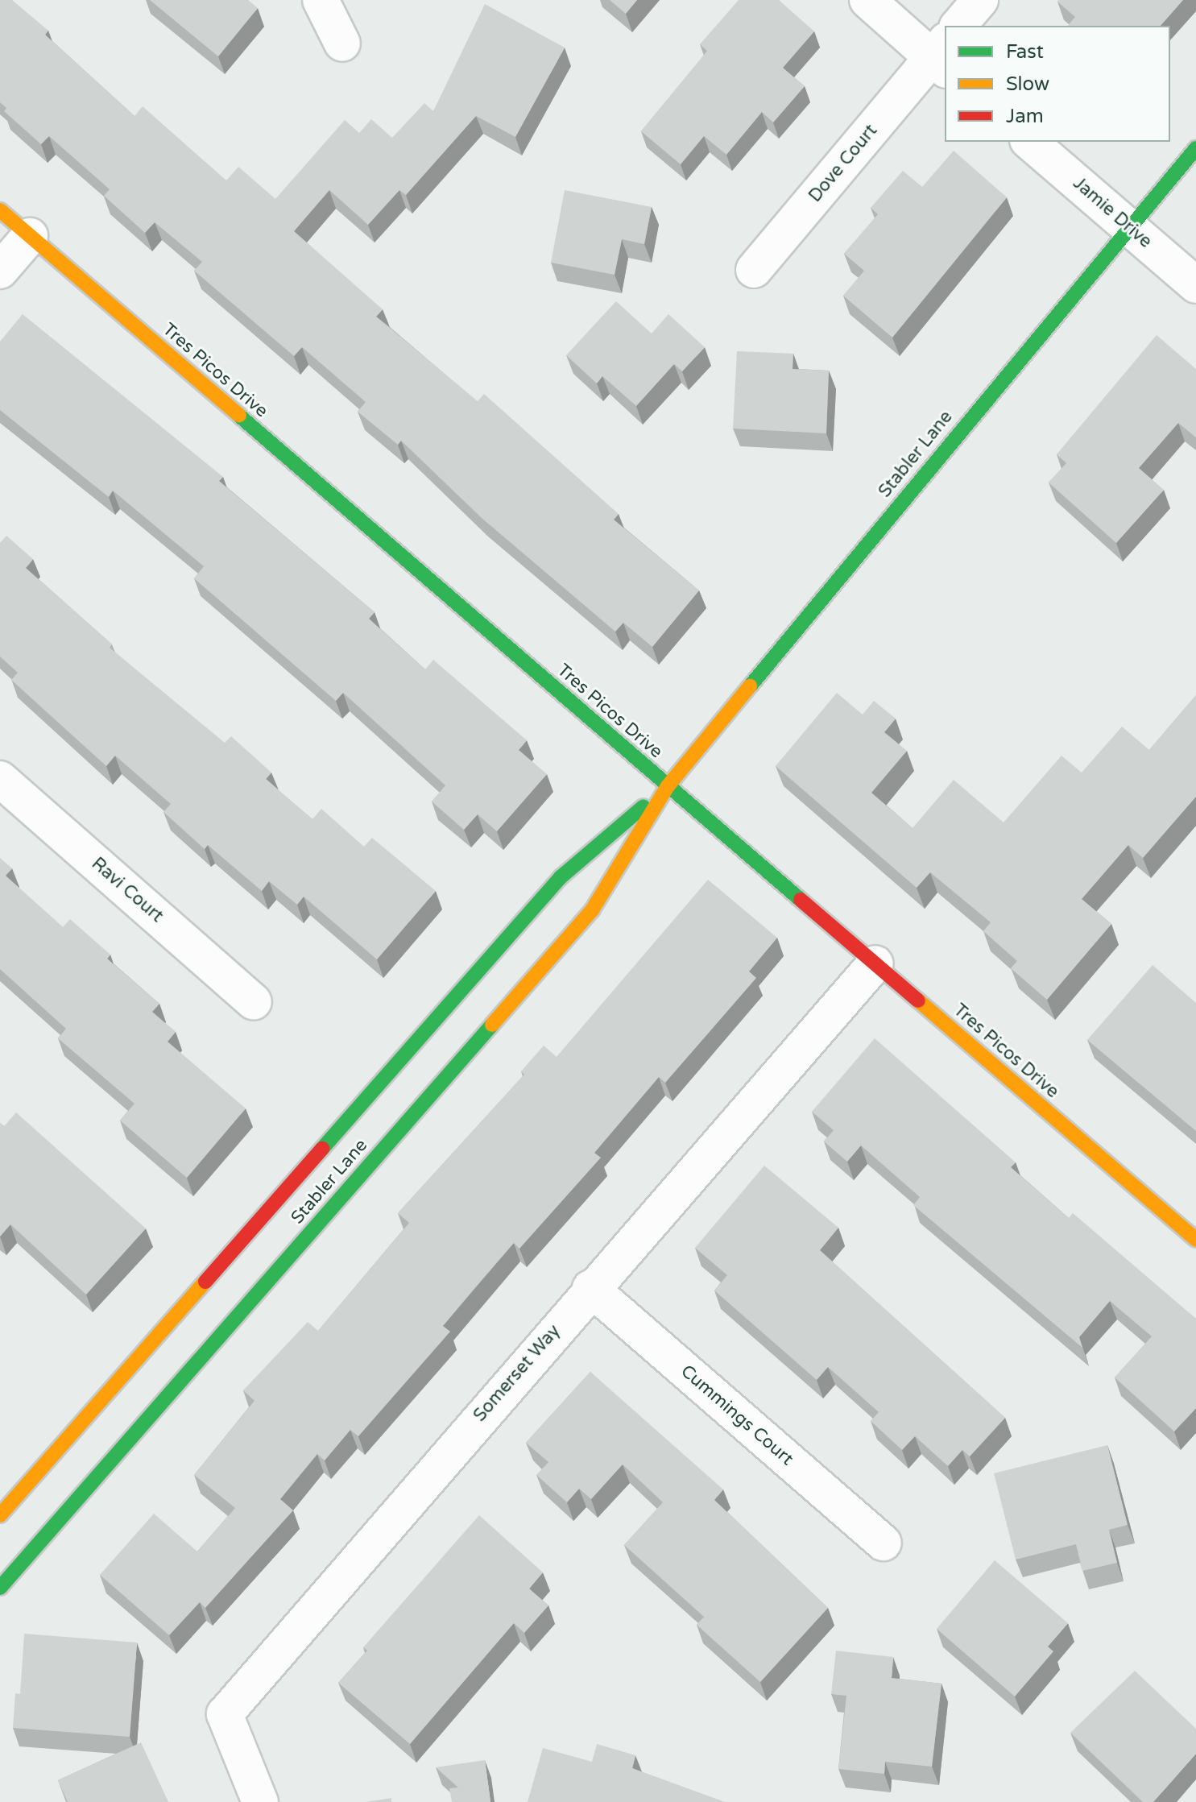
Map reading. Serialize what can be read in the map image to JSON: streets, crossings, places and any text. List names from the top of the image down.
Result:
{
  "streets": {
    "street": [
      "Dove Court",
      "Jamie Drive",
      "Tres Picos Drive",
      "Stabler Lane",
      "Ravi Court",
      "Somerset Way",
      "Cummings Court"
    ]
  },
  "crossings": [
    ["Jamie Drive", "Stabler Lane"],
    ["Tres Picos Drive", "Stabler Lane"],
    ["Tres Picos Drive", "Somerset Way"],
    ["Somerset Way", "Cummings Court"]
  ],
  "legend": ["Fast", "Slow", "Jam"]
}
